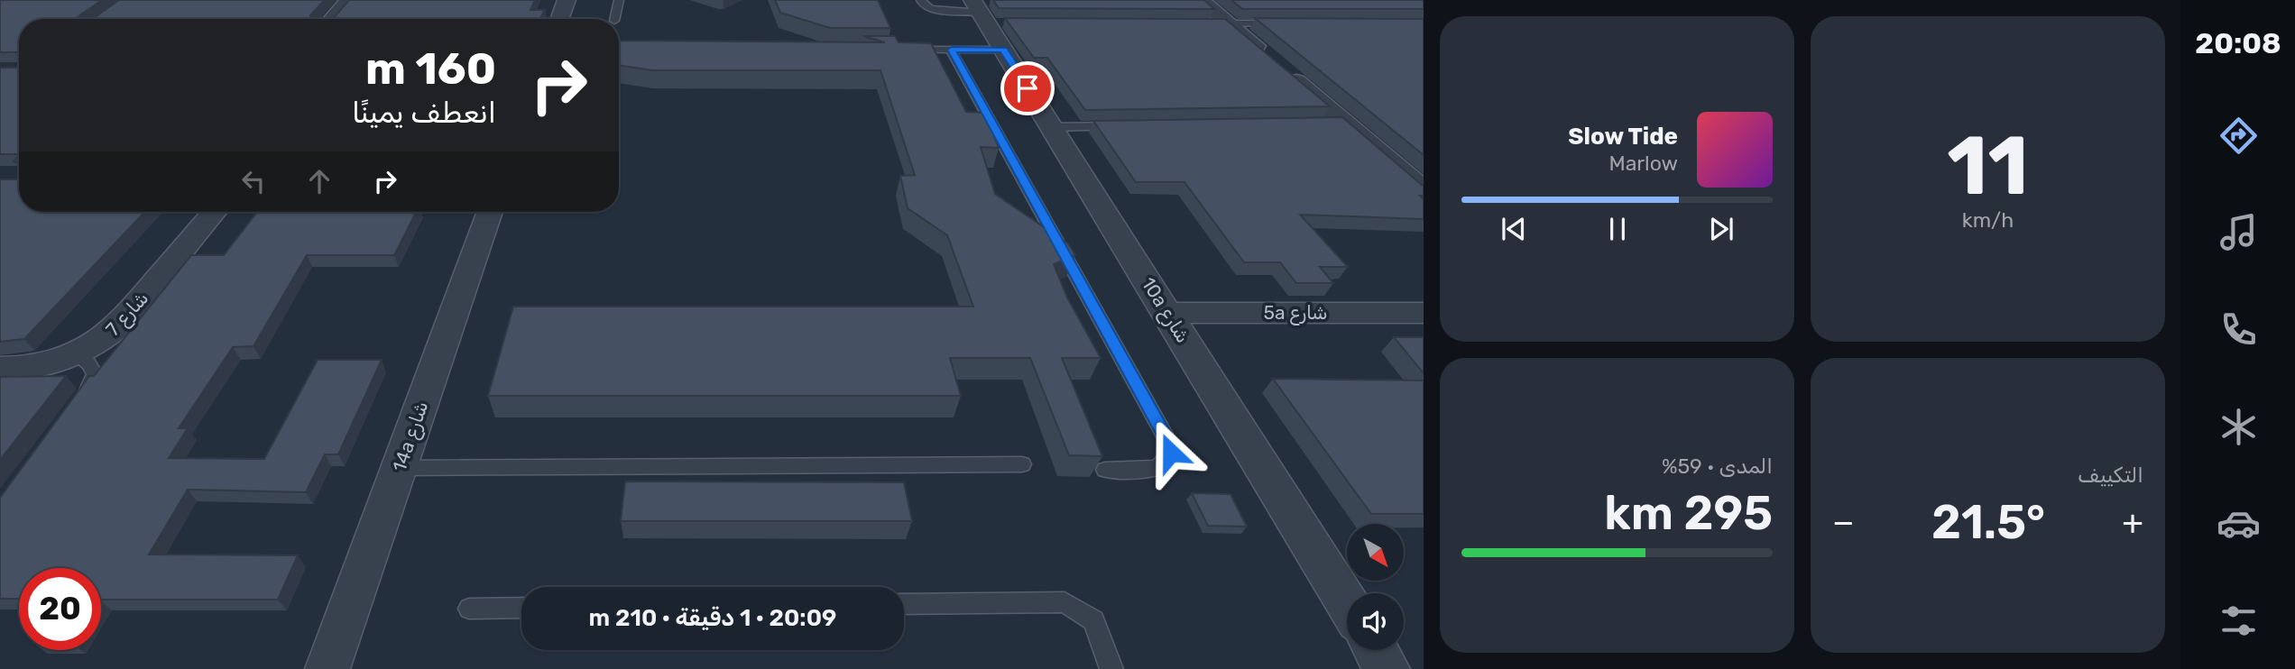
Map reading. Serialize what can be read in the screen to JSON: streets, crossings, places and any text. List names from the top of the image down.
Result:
{
  "streets": {
    "street": [
      "10a شارع",
      "5a شارع",
      "شارع 7",
      "14a شارع"
    ]
  },
  "crossings": [
    ["10a شارع", "5a شارع"]
  ],
  "north": "bottom right",
  "page": {
    "tabs": "20:08",
    "tile": [
      ["11", "km/h"],
      "التكييف",
      ["المدى · 59%", "295 km"]
    ],
    "turn": ["160 m", "انعطف يمينًا"],
    "song": ["Slow Tide", "Marlow"],
    "heat": ["−", "21.5°", "+"],
    "limit": "20",
    "trip": "20:09 · 1 دقيقة · 210 m"
  }
}
